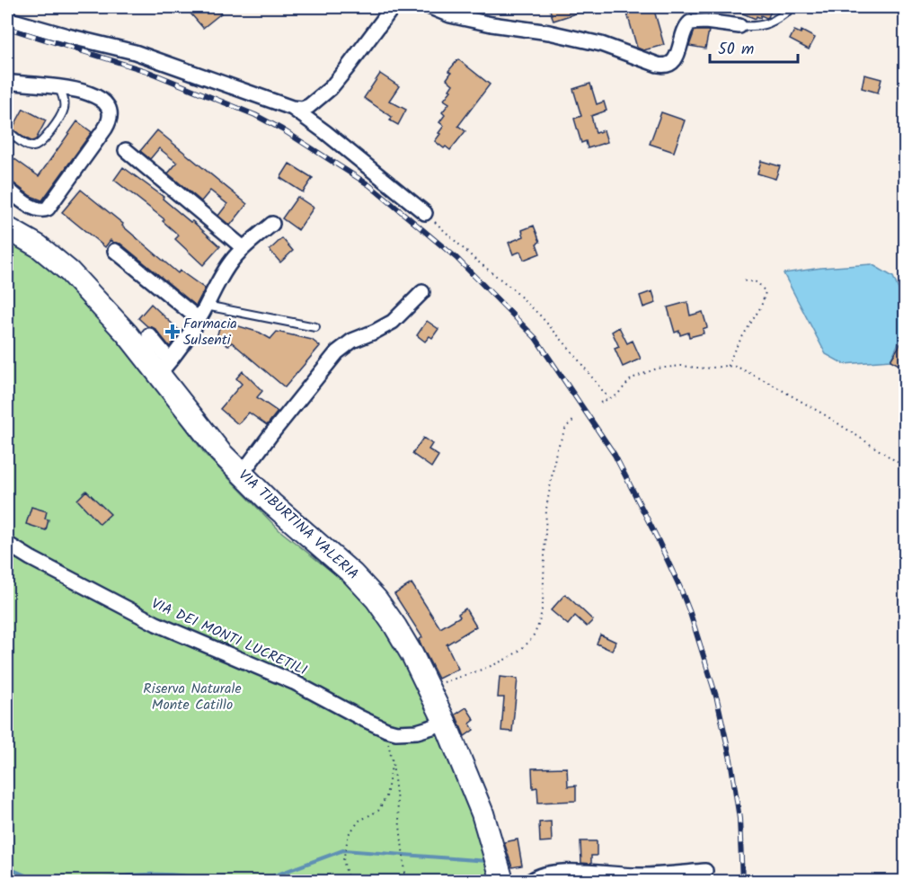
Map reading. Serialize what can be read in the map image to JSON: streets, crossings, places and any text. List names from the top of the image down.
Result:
{
  "streets": {
    "main road": ["VIA TIBURTINA VALERIA"],
    "street": ["VIA DEI MONTI LUCRETILI"]
  },
  "crossings": [
    ["VIA TIBURTINA VALERIA", "VIA DEI MONTI LUCRETILI"]
  ],
  "parks": ["Riserva Naturale Monte Catillo"],
  "places": {
    "health": ["Farmacia Sulsenti"]
  },
  "scale_bar": "50 m"
}
